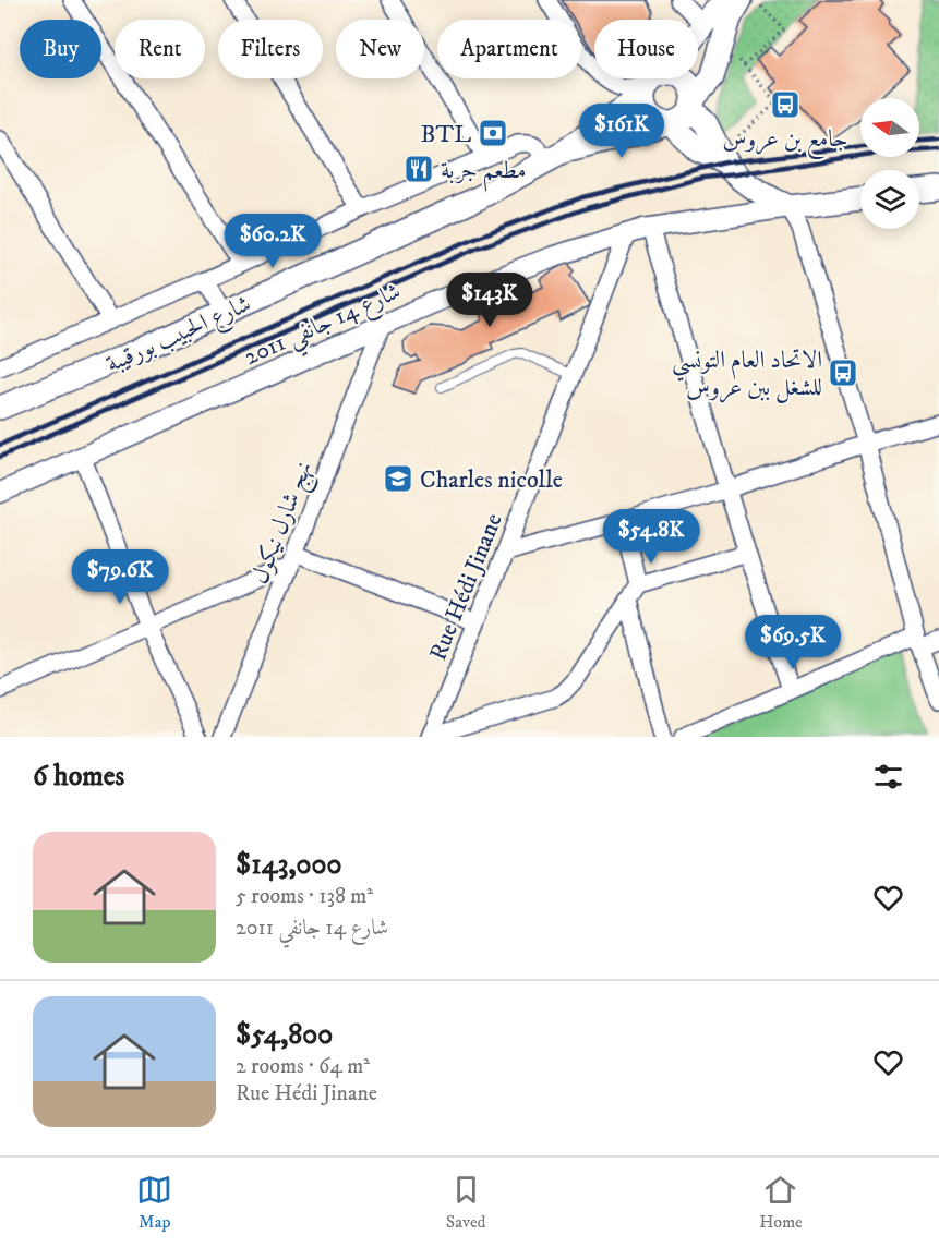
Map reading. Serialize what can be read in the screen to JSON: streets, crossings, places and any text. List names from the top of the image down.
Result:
{
  "streets": {
    "main road": ["شارع الحبيب بورقيبة"],
    "street": ["شارع 14 جانفي 2011", "نهج شارل نيكول", "Rue Hédi Jinane"]
  },
  "crossings": [
    ["شارع 14 جانفي 2011", "نهج شارل نيكول"],
    ["شارع 14 جانفي 2011", "Rue Hédi Jinane"]
  ],
  "places": {
    "bus stop": ["جامع بن عروس", "الاتحاد العام التونسي للشغل ببن عروس"],
    "bank": ["BTL"],
    "restaurant": ["مطعم جربة"],
    "school or university": ["Charles nicolle"]
  },
  "north": "left",
  "page": {
    "chip": [
      "Buy",
      "Rent",
      "Filters",
      "New",
      "Apartment",
      "House"
    ],
    "price": [
      "$161K",
      "$60.2K",
      "$143K",
      "$54.8K",
      "$79.6K",
      "$69.5K"
    ],
    "heading": "6 homes",
    "list": [
      {
        "name": "$143,000",
        "note": "5 rooms · 138 m² · شارع 14 جانفي 2011"
      },
      {
        "name": "$54,800",
        "note": "2 rooms · 64 m² · Rue Hédi Jinane"
      }
    ],
    "tabs": ["Map", "Saved", "Home"]
  }
}
